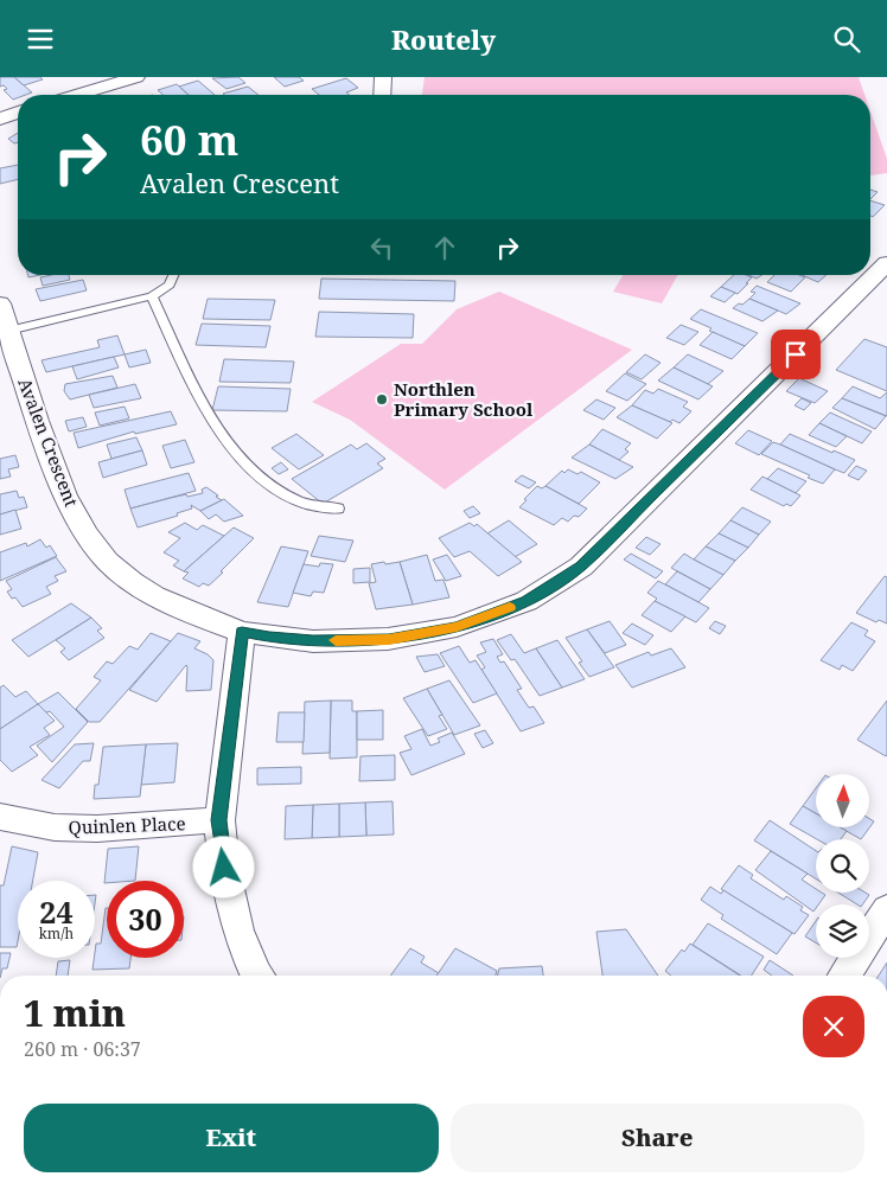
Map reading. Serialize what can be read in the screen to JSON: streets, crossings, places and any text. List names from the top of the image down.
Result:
{
  "streets": {
    "street": ["Avalen Crescent", "Quinlen Place"]
  },
  "places": ["Northlen Primary School"],
  "north": "top",
  "page": {
    "header": "Routely",
    "turn": ["60 m", "Avalen Crescent"],
    "speed": "24 km/h",
    "limit": "30",
    "heading": ["1 min", "260 m · 06:37"],
    "buttons": ["Exit", "Share"]
  }
}
